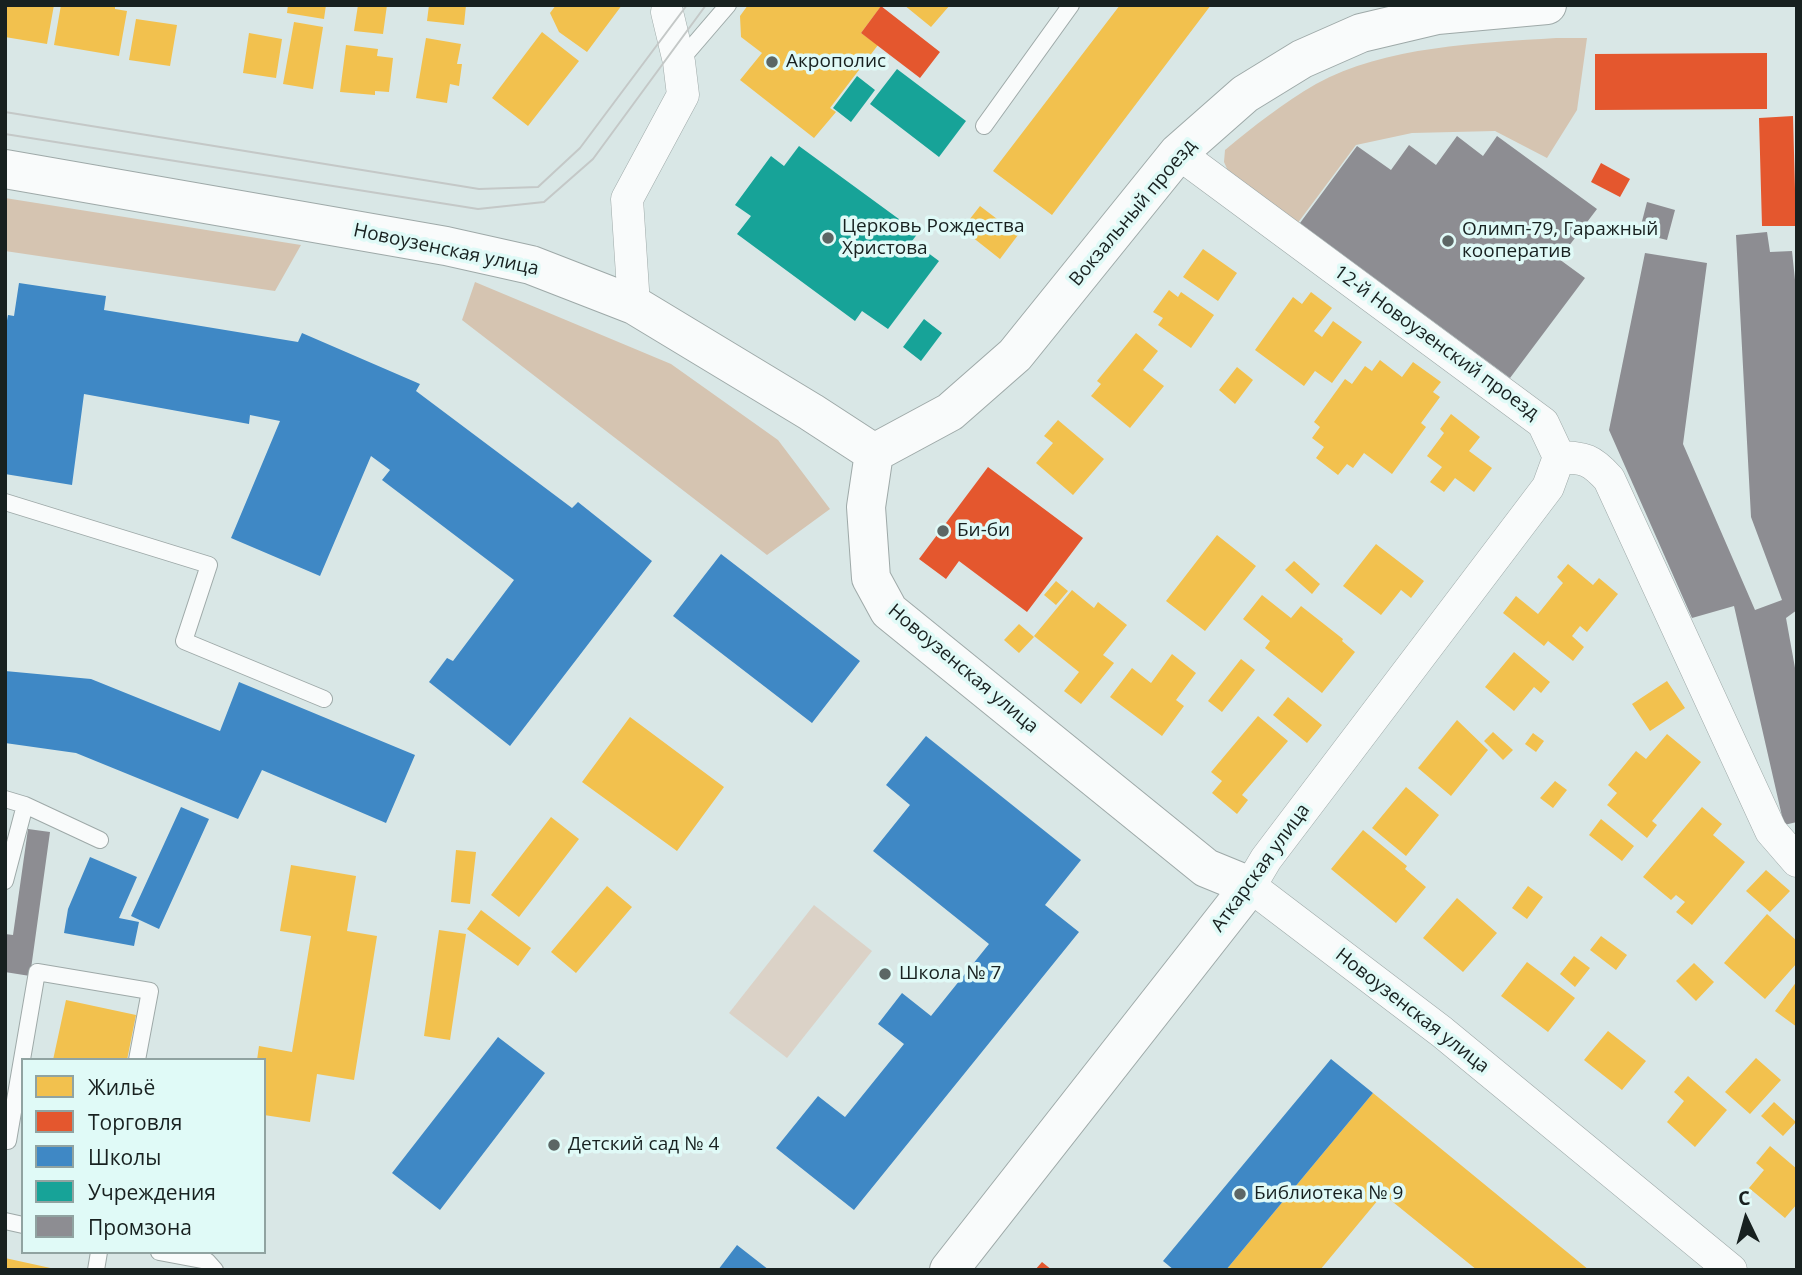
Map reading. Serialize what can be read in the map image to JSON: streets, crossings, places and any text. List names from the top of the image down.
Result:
{
  "streets": {
    "main road": ["Вокзальный проезд", "Новоузенская улица", "Аткарская улица"],
    "street": ["12-й Новоузенский проезд"]
  },
  "crossings": [
    ["Вокзальный проезд", "Новоузенская улица"],
    ["Вокзальный проезд", "12-й Новоузенский проезд"],
    ["Новоузенская улица", "Аткарская улица"],
    ["12-й Новоузенский проезд", "Аткарская улица"]
  ],
  "places": [
    "Акрополис",
    "Церковь Рождества Христова",
    "Олимп-79, Гаражный кооператив",
    "Би-би",
    "Школа № 7",
    "Детский сад № 4",
    "Библиотека № 9"
  ],
  "legend": [
    "Жильё",
    "Торговля",
    "Школы",
    "Учреждения",
    "Промзона"
  ],
  "north": "top"
}
